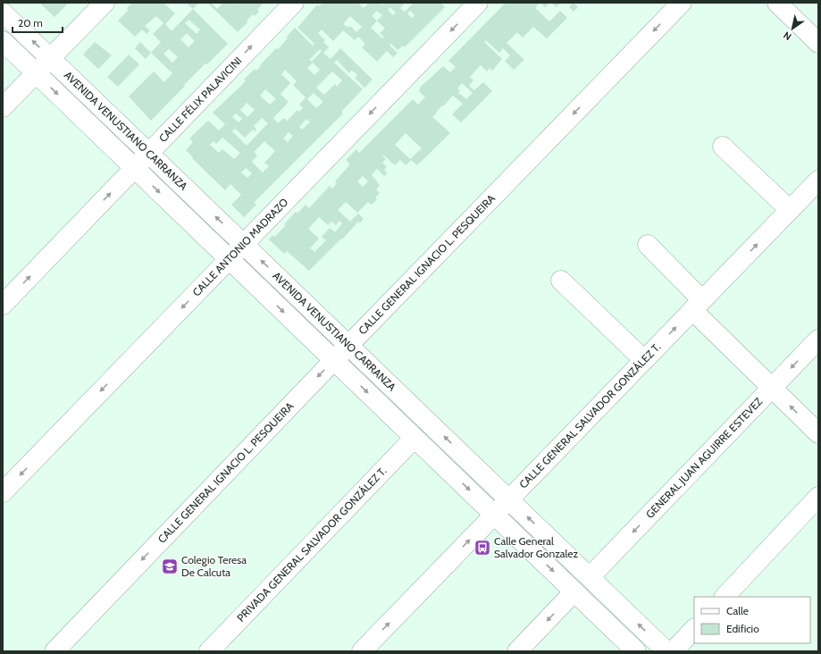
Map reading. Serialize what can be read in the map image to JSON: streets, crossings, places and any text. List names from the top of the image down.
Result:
{
  "streets": {
    "street": [
      "CALLE FÉLIX PALAVICINI",
      "AVENIDA VENUSTIANO CARRANZA",
      "CALLE ANTONIO MADRAZO",
      "CALLE GENERAL IGNACIO L. PESQUEIRA",
      "CALLE GENERAL SALVADOR GONZÁLEZ T.",
      "GENERAL JUAN AGUIRRE ESTEVEZ",
      "PRIVADA GENERAL SALVADOR GONZÁLEZ T."
    ]
  },
  "crossings": [
    ["CALLE FÉLIX PALAVICINI", "AVENIDA VENUSTIANO CARRANZA"],
    ["AVENIDA VENUSTIANO CARRANZA", "CALLE ANTONIO MADRAZO"],
    ["AVENIDA VENUSTIANO CARRANZA", "CALLE GENERAL IGNACIO L. PESQUEIRA"],
    ["AVENIDA VENUSTIANO CARRANZA", "CALLE GENERAL SALVADOR GONZÁLEZ T."],
    ["AVENIDA VENUSTIANO CARRANZA", "GENERAL JUAN AGUIRRE ESTEVEZ"],
    ["AVENIDA VENUSTIANO CARRANZA", "PRIVADA GENERAL SALVADOR GONZÁLEZ T."]
  ],
  "one_way": ["CALLE ANTONIO MADRAZO", "CALLE GENERAL IGNACIO L. PESQUEIRA", "CALLE GENERAL SALVADOR GONZÁLEZ T."],
  "places": {
    "bus stop": ["Calle General Salvador Gonzalez"],
    "school or university": ["Colegio Teresa De Calcuta"]
  },
  "legend": ["Calle", "Edificio"],
  "scale_bar": "20 m",
  "north": "bottom left"
}
